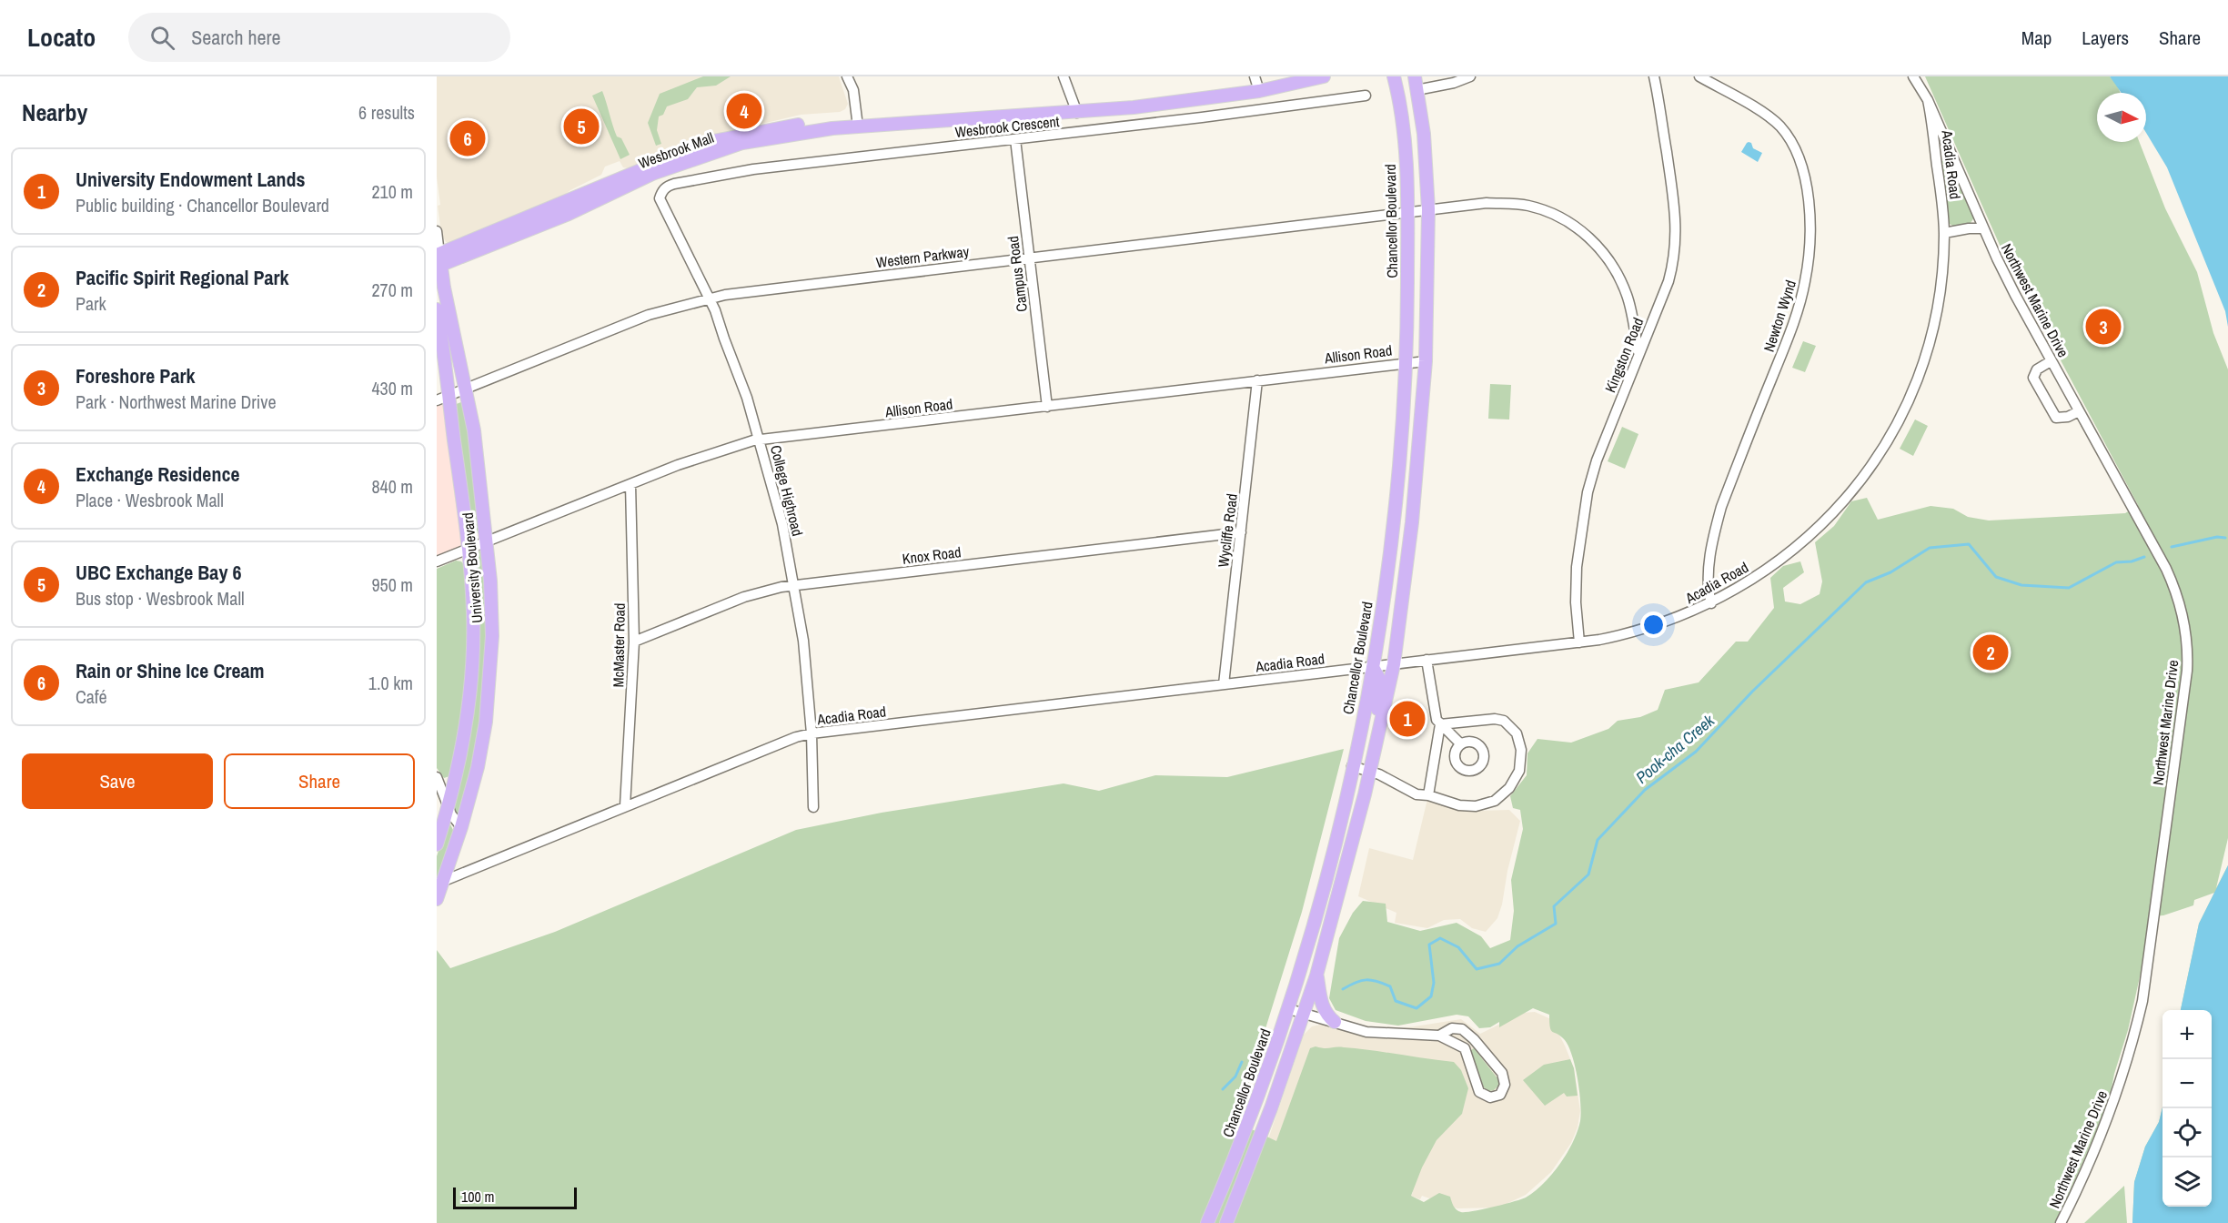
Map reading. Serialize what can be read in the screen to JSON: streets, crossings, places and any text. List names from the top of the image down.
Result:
{
  "streets": {
    "main road": ["Wesbrook Mall", "Chancellor Boulevard", "University Boulevard"],
    "street": [
      "Wesbrook Crescent",
      "Acadia Road",
      "Western Parkway",
      "Campus Road",
      "Northwest Marine Drive",
      "Newton Wynd",
      "Allison Road",
      "Kingston Road",
      "College Highroad",
      "Wycliffe Road",
      "Knox Road",
      "McMaster Road"
    ]
  },
  "crossings": [
    ["Wesbrook Crescent", "Campus Road"],
    ["Wesbrook Crescent", "College Highroad"],
    ["Wesbrook Mall", "University Boulevard"],
    ["Acadia Road", "Chancellor Boulevard"],
    ["Acadia Road", "Northwest Marine Drive"],
    ["Acadia Road", "Newton Wynd"],
    ["Acadia Road", "Kingston Road"],
    ["Acadia Road", "College Highroad"],
    ["Acadia Road", "Wycliffe Road"],
    ["Acadia Road", "University Boulevard"],
    ["Acadia Road", "McMaster Road"],
    ["Chancellor Boulevard", "Western Parkway"],
    ["Chancellor Boulevard", "Allison Road"],
    ["Western Parkway", "Campus Road"],
    ["Western Parkway", "Kingston Road"],
    ["Western Parkway", "College Highroad"],
    ["Western Parkway", "University Boulevard"],
    ["Campus Road", "Allison Road"],
    ["Allison Road", "College Highroad"],
    ["Allison Road", "Wycliffe Road"],
    ["Allison Road", "University Boulevard"],
    ["Allison Road", "McMaster Road"],
    ["College Highroad", "Knox Road"],
    ["Wycliffe Road", "Knox Road"],
    ["Knox Road", "McMaster Road"]
  ],
  "water": ["Pook-cha Creek"],
  "scale_bar": "100 m",
  "north": "right",
  "page": {
    "header": "Locato",
    "search": "Search here",
    "nav": ["Map", "Layers", "Share"],
    "heading": ["Nearby", "6 results"],
    "pins": [
      "4",
      "5",
      "6",
      "3",
      "2",
      "1"
    ],
    "list": [
      {
        "mark": "1",
        "name": "University Endowment Lands",
        "note": "Public building · Chancellor Boulevard",
        "value": "210 m"
      },
      {
        "mark": "2",
        "name": "Pacific Spirit Regional Park",
        "note": "Park",
        "value": "270 m"
      },
      {
        "mark": "3",
        "name": "Foreshore Park",
        "note": "Park · Northwest Marine Drive",
        "value": "430 m"
      },
      {
        "mark": "4",
        "name": "Exchange Residence",
        "note": "Place · Wesbrook Mall",
        "value": "840 m"
      },
      {
        "mark": "5",
        "name": "UBC Exchange Bay 6",
        "note": "Bus stop · Wesbrook Mall",
        "value": "950 m"
      },
      {
        "mark": "6",
        "name": "Rain or Shine Ice Cream",
        "note": "Café",
        "value": "1.0 km"
      }
    ],
    "buttons": ["Save", "Share"],
    "map_buttons": ["+", "−"],
    "scale": "100 m"
  }
}
